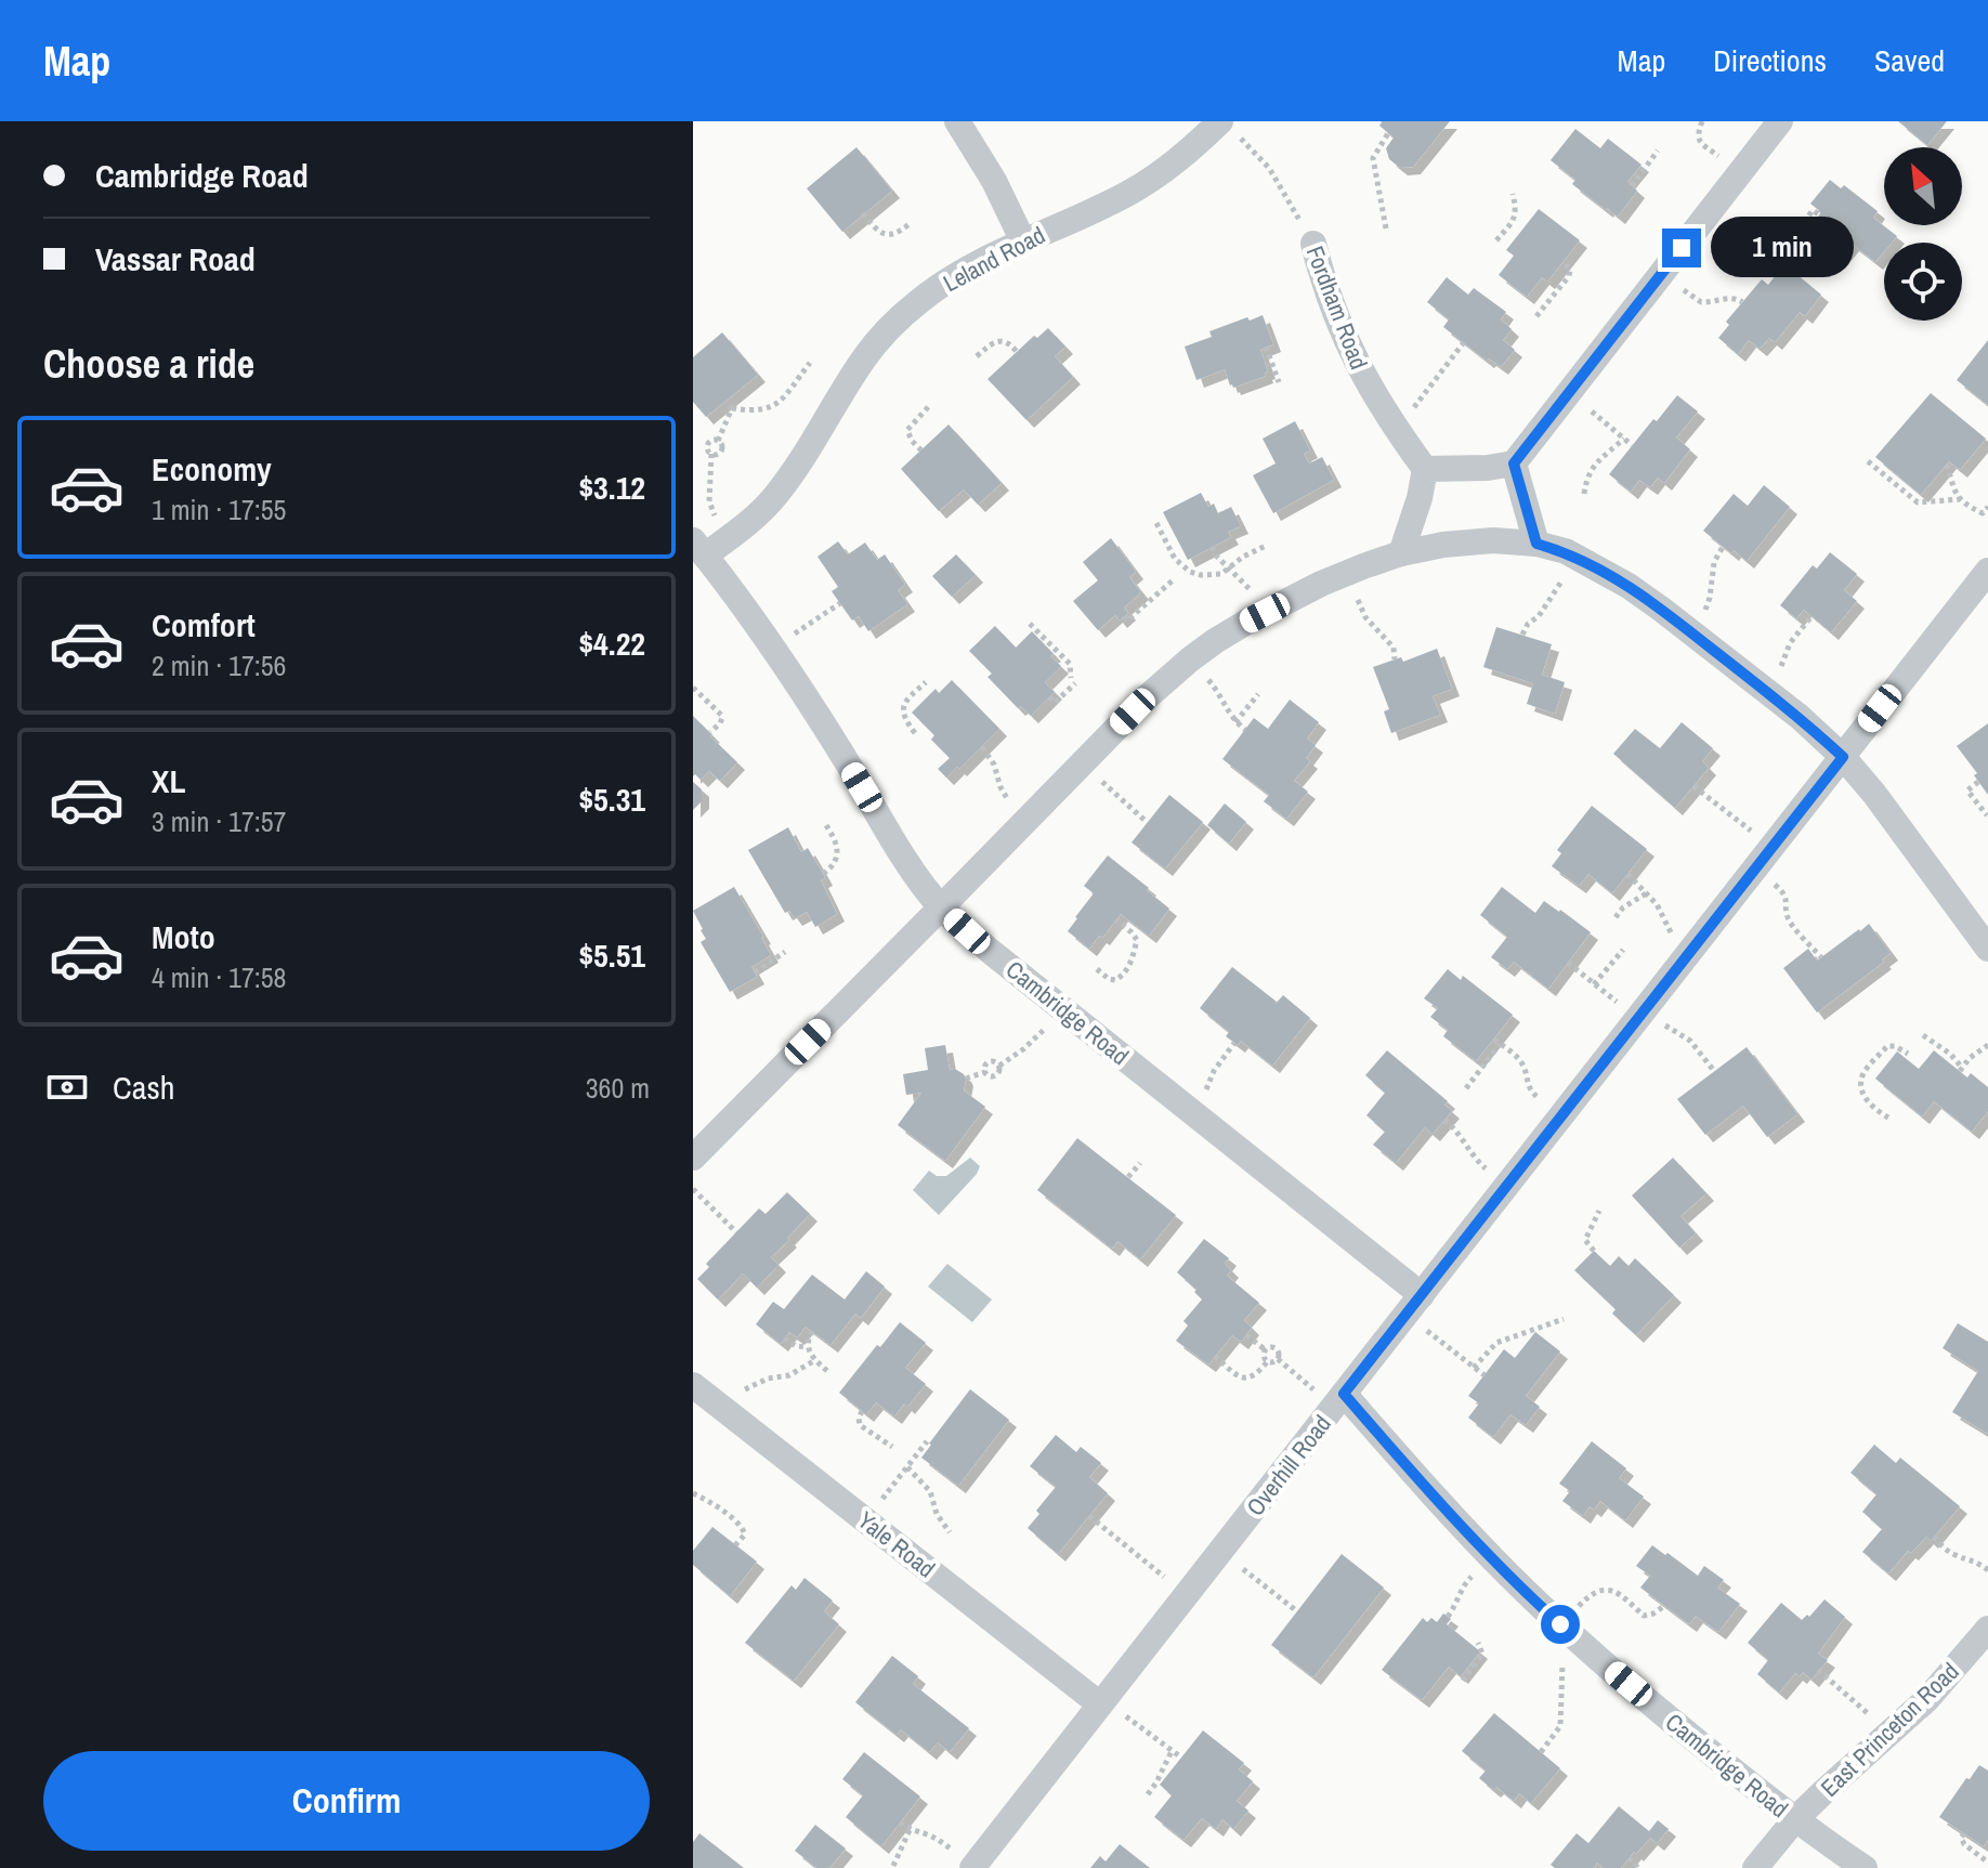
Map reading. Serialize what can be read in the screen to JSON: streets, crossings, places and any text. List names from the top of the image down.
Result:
{
  "streets": {
    "street": [
      "Leland Road",
      "Fordham Road",
      "Cambridge Road",
      "Overhill Road",
      "Yale Road",
      "East Princeton Road"
    ]
  },
  "crossings": [
    ["Leland Road", "Cambridge Road"],
    ["Cambridge Road", "Overhill Road"],
    ["Cambridge Road", "East Princeton Road"],
    ["Overhill Road", "Yale Road"]
  ],
  "north": "top left",
  "page": {
    "header": "Map",
    "nav": ["Map", "Directions", "Saved"],
    "banner": ["Cambridge Road", "Vassar Road"],
    "bubble": "1 min",
    "heading": "Choose a ride",
    "list": [
      {
        "name": "Economy",
        "note": "1 min · 17:55",
        "value": "$3.12"
      },
      {
        "name": "Comfort",
        "note": "2 min · 17:56",
        "value": "$4.22"
      },
      {
        "name": "XL",
        "note": "3 min · 17:57",
        "value": "$5.31"
      },
      {
        "name": "Moto",
        "note": "4 min · 17:58",
        "value": "$5.51"
      }
    ],
    "pay": ["Cash", "360 m"],
    "buttons": "Confirm"
  }
}
